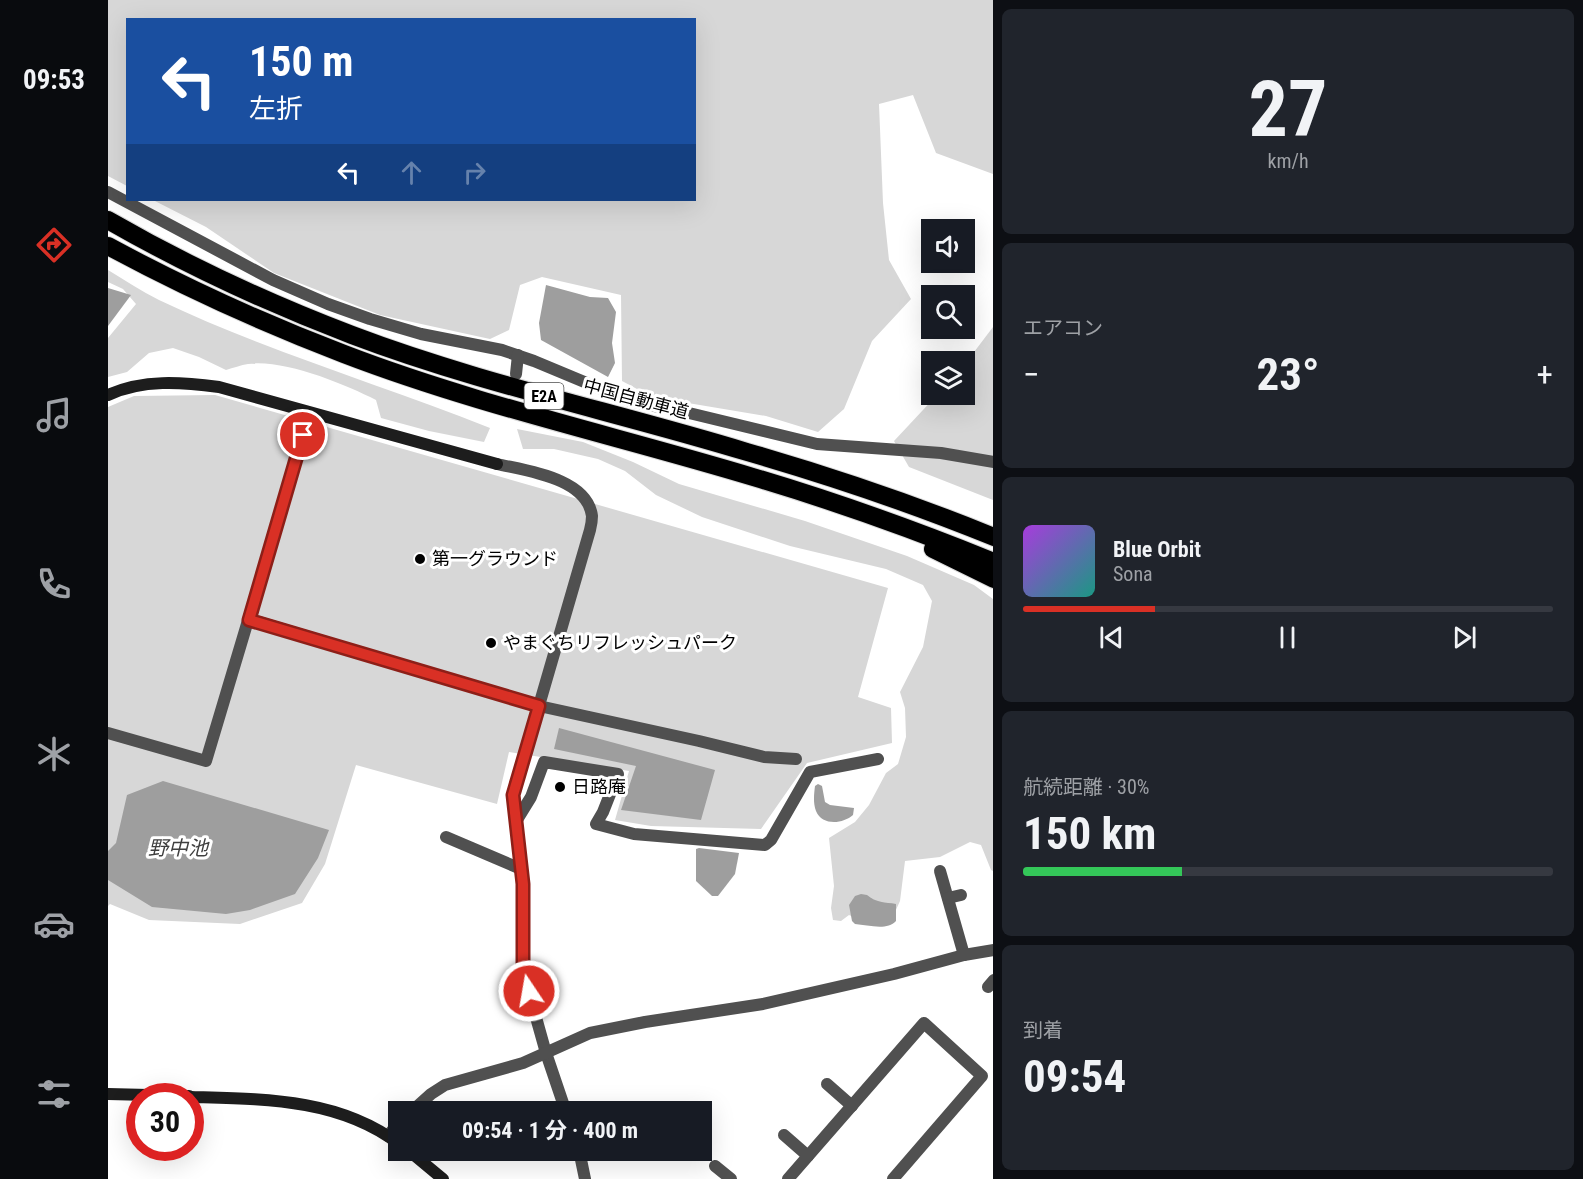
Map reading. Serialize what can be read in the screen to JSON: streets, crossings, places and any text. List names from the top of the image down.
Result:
{
  "streets": {
    "highway": ["E2A", "中国自動車道"]
  },
  "water": ["野中池"],
  "places": ["第一グラウンド", "やまぐちリフレッシュパーク", "日路庵"],
  "page": {
    "tabs": "09:53",
    "tile": [
      ["27", "km/h"],
      "エアコン",
      ["航続距離 · 30%", "150 km"],
      ["到着", "09:54"]
    ],
    "turn": ["150 m", "左折"],
    "heat": ["−", "23°", "+"],
    "song": ["Blue Orbit", "Sona"],
    "limit": "30",
    "trip": "09:54 · 1 分 · 400 m"
  }
}
